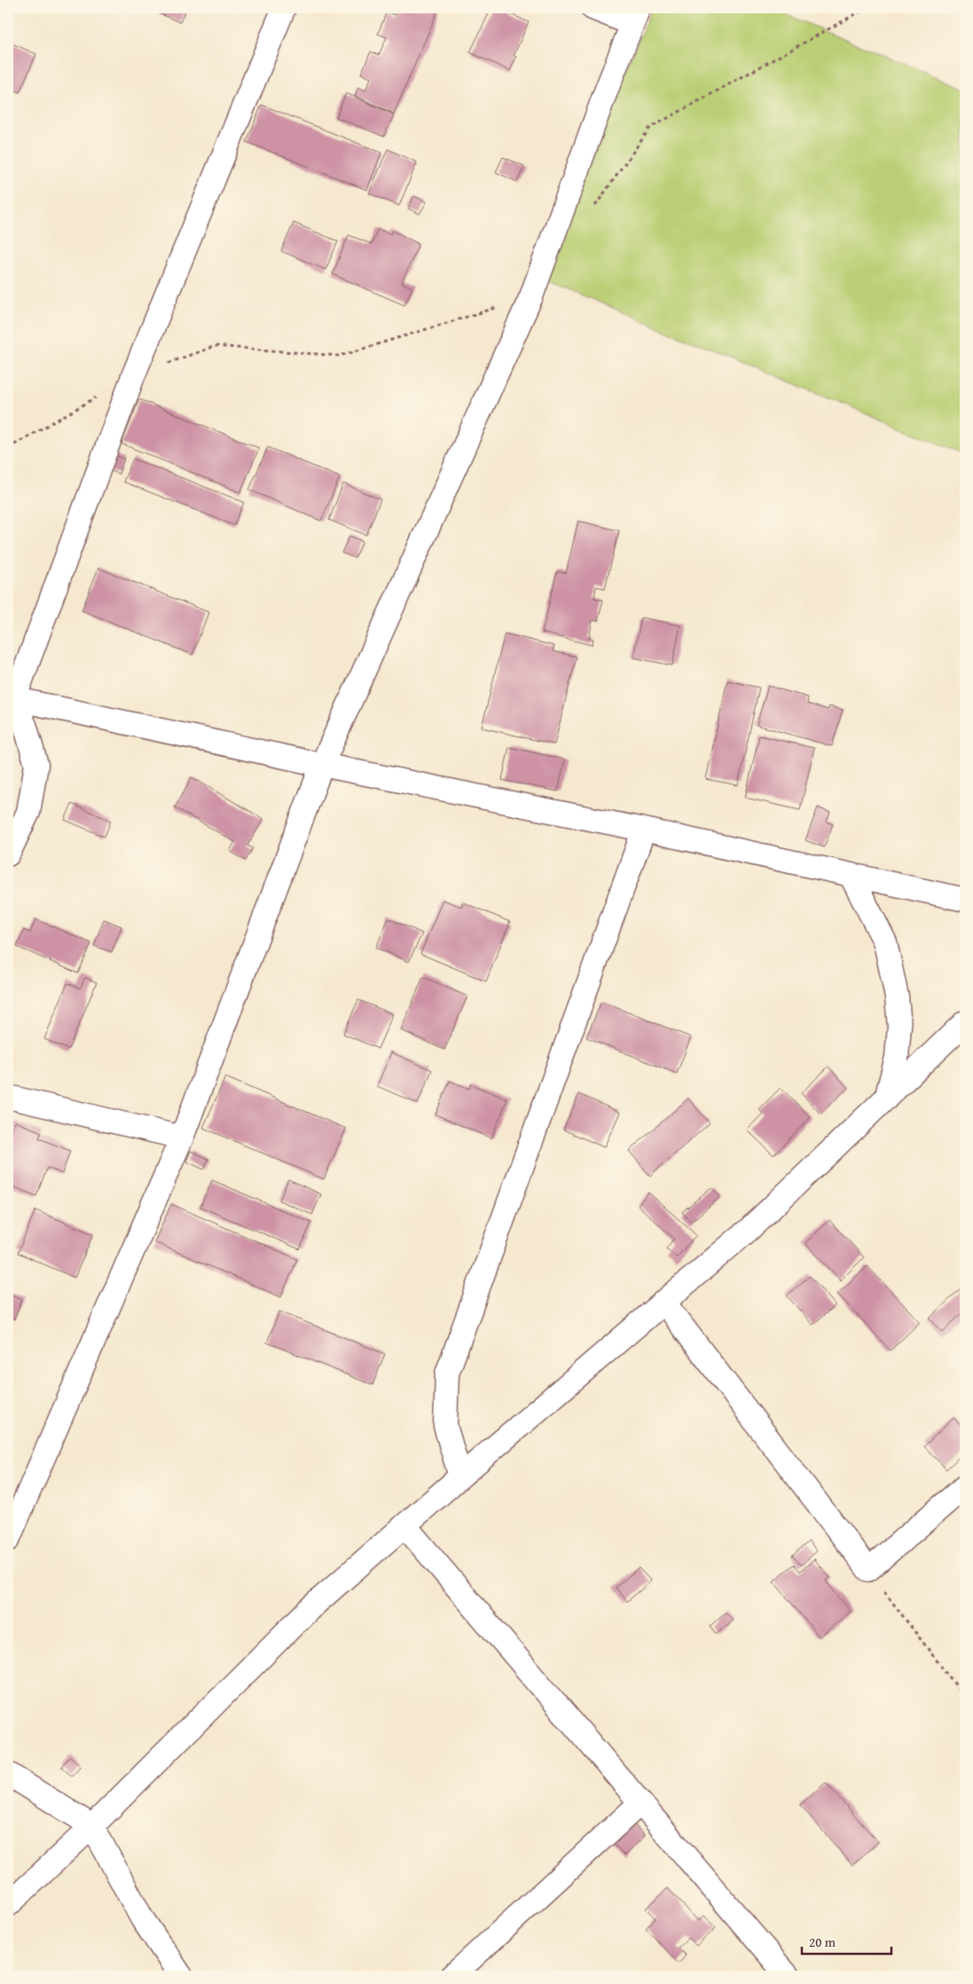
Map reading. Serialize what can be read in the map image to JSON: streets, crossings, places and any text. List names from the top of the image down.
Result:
{
  "scale_bar": "20 m"
}
